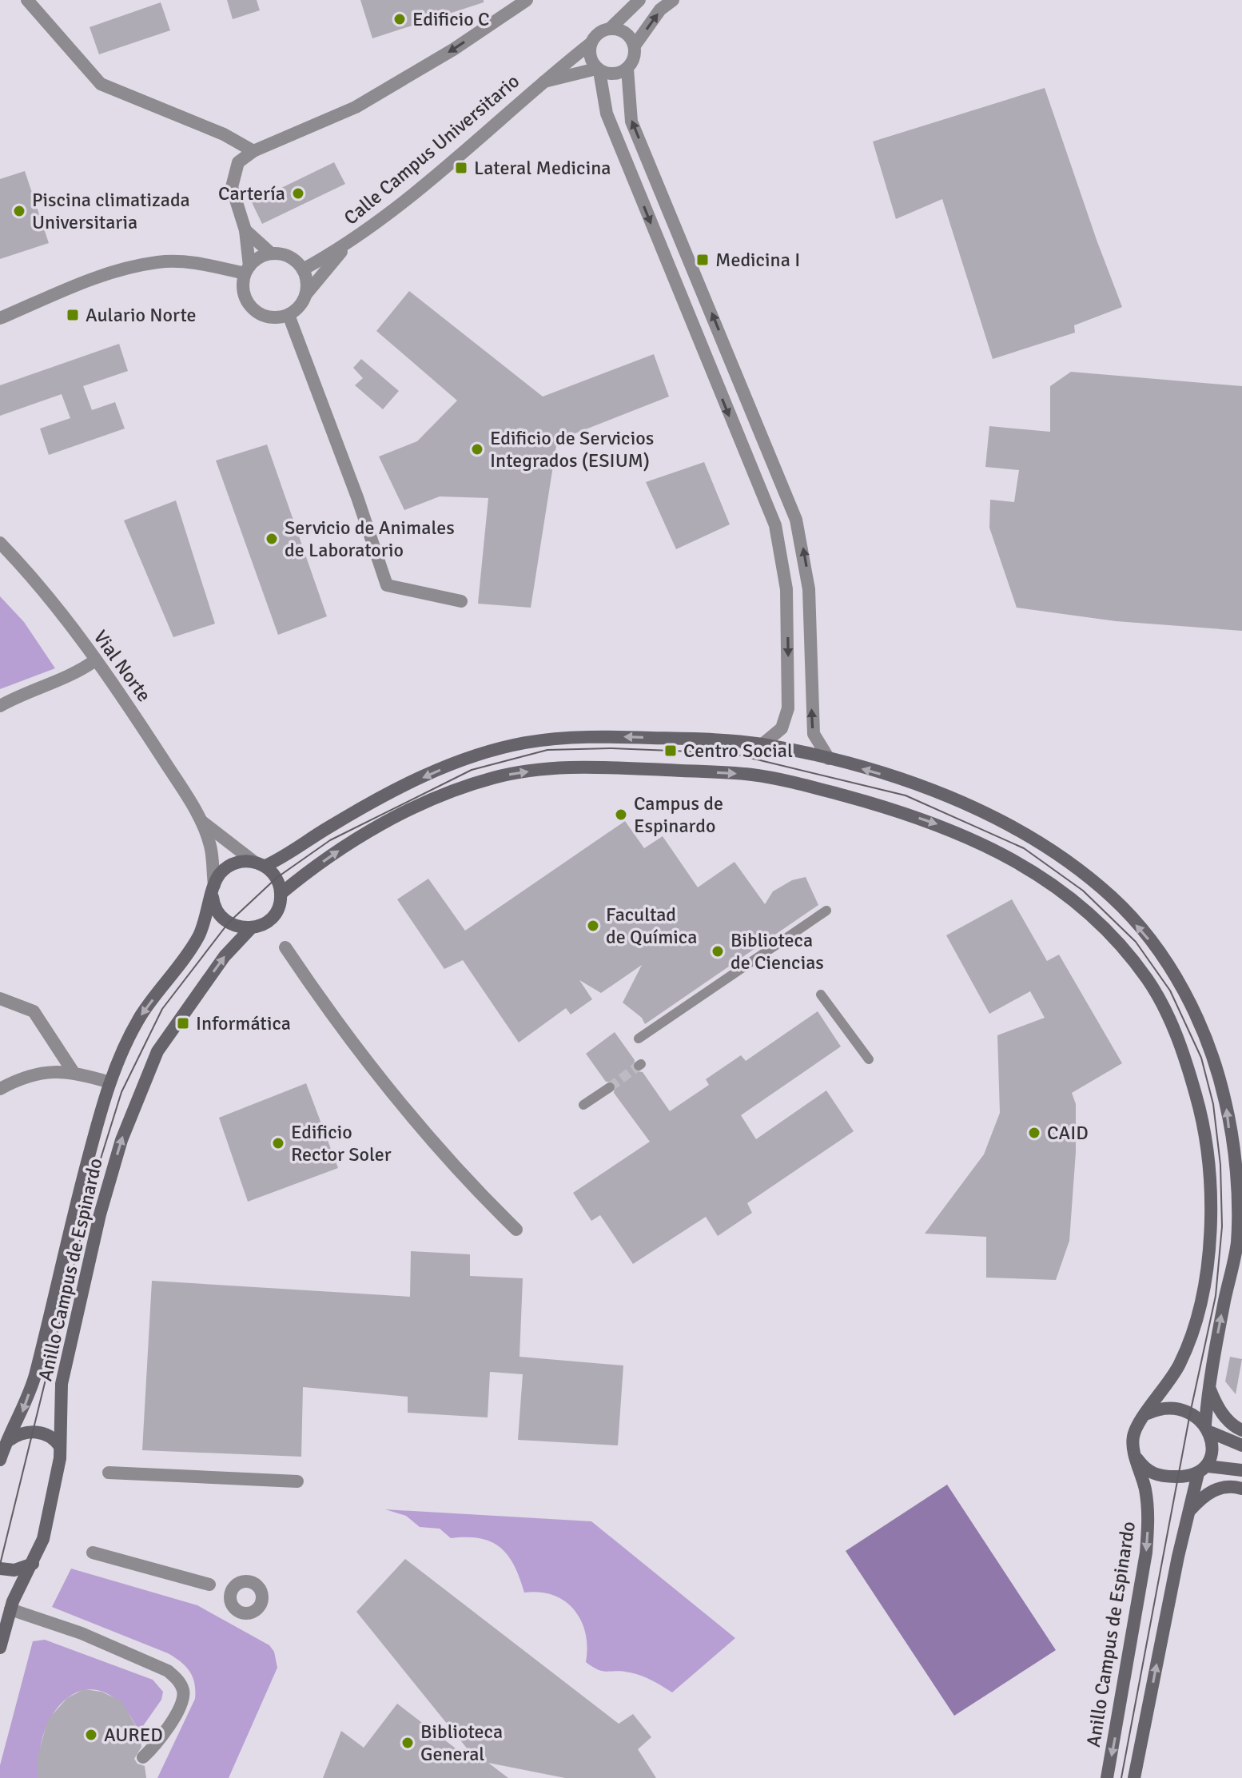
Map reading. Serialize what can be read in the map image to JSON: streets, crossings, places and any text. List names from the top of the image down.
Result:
{
  "streets": {
    "main road": ["Anillo Campus de Espinardo"],
    "street": ["Calle Campus Universitario", "Vial Norte"]
  },
  "crossings": [
    ["Vial Norte", "Anillo Campus de Espinardo"]
  ],
  "places": {
    "other": [
      "Edificio C",
      "Cartería",
      "Piscina climatizada Universitaria",
      "Edificio de Servicios Integrados (ESIUM)",
      "Servicio de Animales de Laboratorio",
      "Campus de Espinardo",
      "Facultad de Química",
      "Biblioteca de Ciencias",
      "CAID",
      "Edificio Rector Soler",
      "AURED",
      "Biblioteca General"
    ],
    "transit": [
      "Lateral Medicina",
      "Medicina I",
      "Aulario Norte",
      "Centro Social",
      "Informática"
    ]
  }
}
